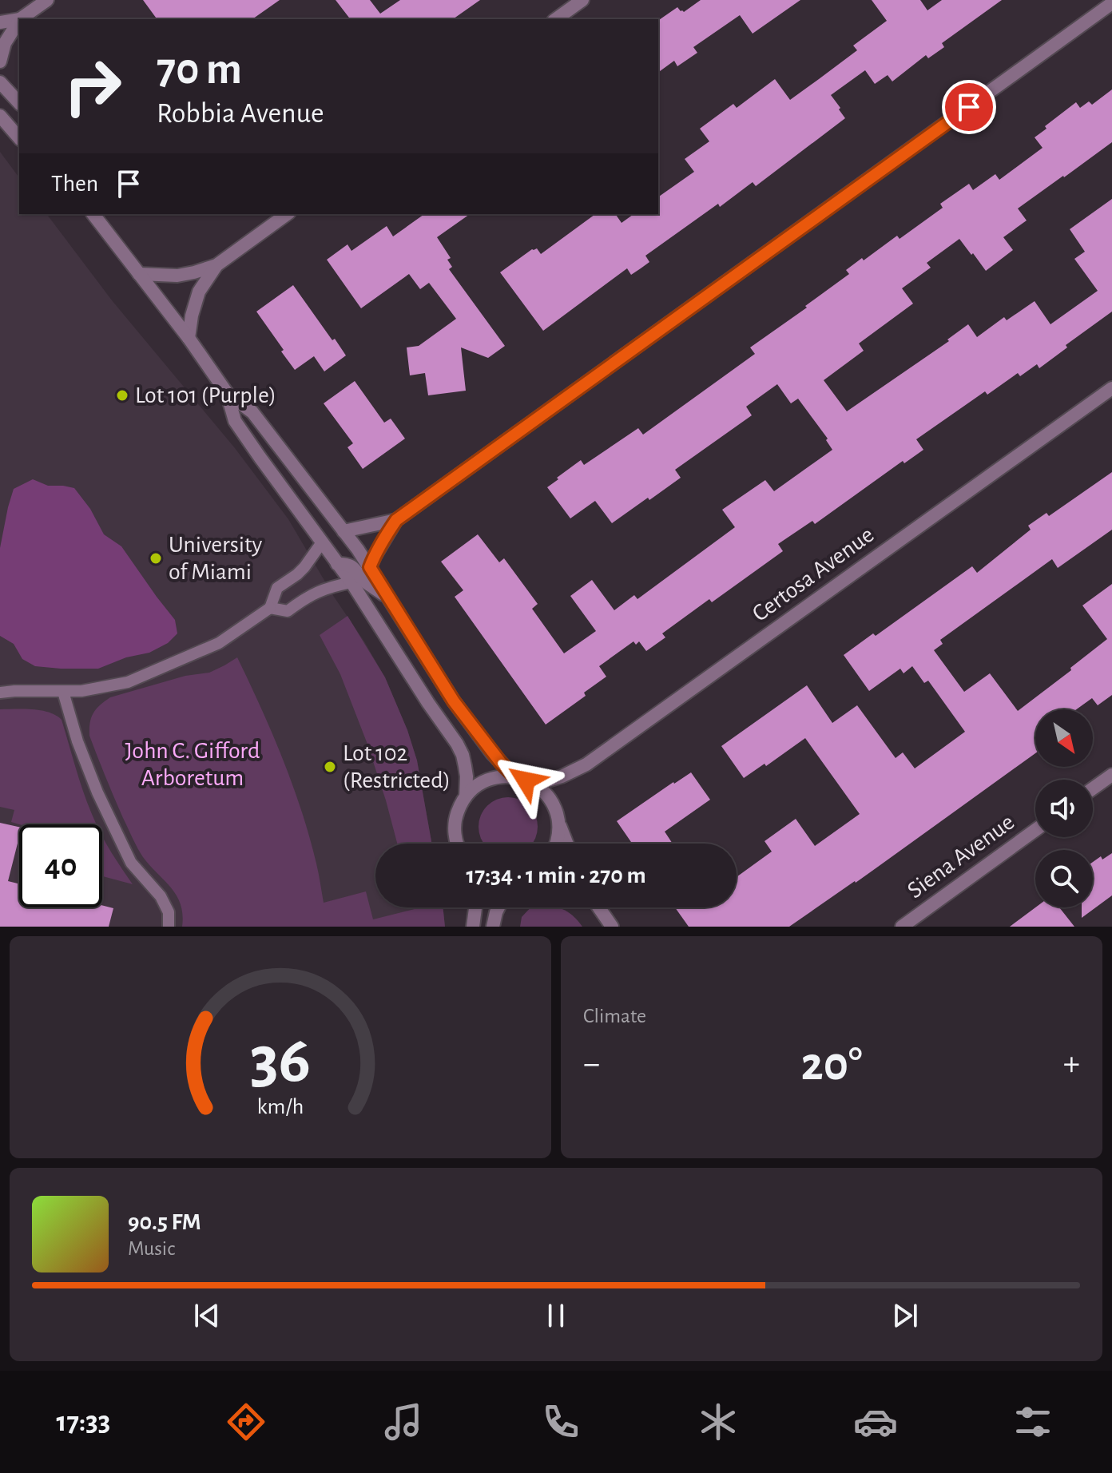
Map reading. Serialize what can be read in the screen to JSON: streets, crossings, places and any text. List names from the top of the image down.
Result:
{
  "streets": {
    "street": ["Certosa Avenue", "Siena Avenue"]
  },
  "parks": ["John C. Gifford Arboretum"],
  "places": ["Lot 101 (Purple)", "University of Miami", "Lot 102 (Restricted)"],
  "north": "bottom right",
  "page": {
    "turn": ["70 m", "Robbia Avenue"],
    "then": "Then",
    "limit": "40",
    "trip": "17:34 · 1 min · 270 m",
    "tile": "Climate",
    "heat": ["−", "20°", "+"],
    "song": ["90.5 FM", "Music"],
    "tabs": "17:33",
    "gauge": ["36", "km/h"]
  }
}
